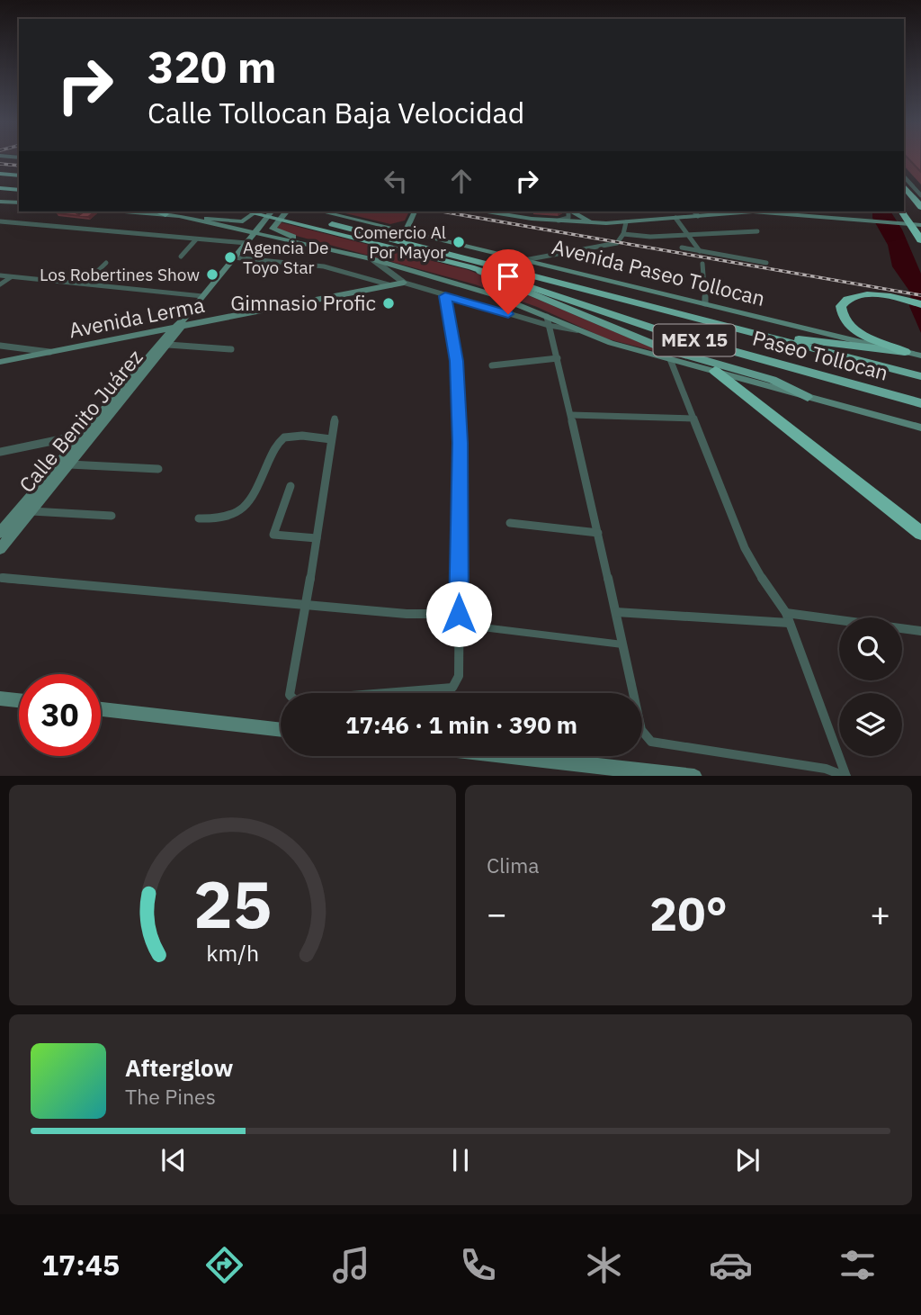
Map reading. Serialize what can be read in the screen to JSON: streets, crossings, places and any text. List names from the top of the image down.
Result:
{
  "streets": {
    "highway": ["MEX 15", "Paseo Tollocan"],
    "main road": ["Avenida Paseo Tollocan", "Avenida Lerma", "Calle Benito Juárez"]
  },
  "crossings": [
    ["Avenida Lerma", "Calle Benito Juárez"]
  ],
  "places": [
    "Comercio Al Por Mayor",
    "Agencia De Toyo Star",
    "Los Robertines Show",
    "Gimnasio Profic"
  ],
  "page": {
    "turn": ["320 m", "Calle Tollocan Baja Velocidad"],
    "limit": "30",
    "trip": "17:46 · 1 min · 390 m",
    "tile": "Clima",
    "heat": ["−", "20°", "+"],
    "song": ["Afterglow", "The Pines"],
    "tabs": "17:45",
    "gauge": ["25", "km/h"]
  }
}
